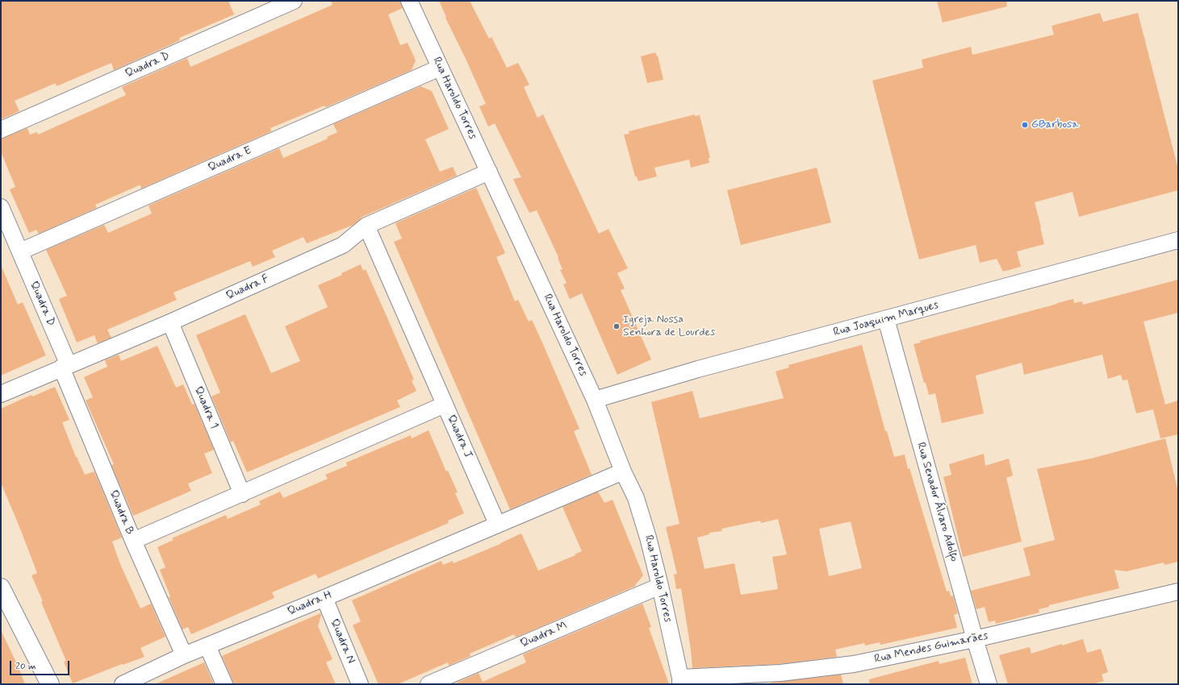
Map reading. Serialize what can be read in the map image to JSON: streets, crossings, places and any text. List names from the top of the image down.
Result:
{
  "streets": {
    "street": [
      "Quadra D",
      "Rua Haroldo Torres",
      "Quadra E",
      "Quadra F",
      "Rua Joaquim Marques",
      "Quadra 1",
      "Quadra J",
      "Rua Senador Álvaro Adolfo",
      "Quadra B",
      "Quadra H",
      "Quadra M",
      "Quadra N",
      "Rua Mendes Guimarães"
    ]
  },
  "crossings": [
    ["Quadra D", "Quadra E"],
    ["Quadra D", "Quadra F"],
    ["Quadra D", "Quadra B"],
    ["Rua Haroldo Torres", "Quadra E"],
    ["Rua Haroldo Torres", "Quadra F"],
    ["Rua Haroldo Torres", "Rua Joaquim Marques"],
    ["Rua Haroldo Torres", "Quadra M"],
    ["Rua Haroldo Torres", "Rua Mendes Guimarães"],
    ["Quadra F", "Quadra 1"],
    ["Quadra F", "Quadra J"],
    ["Quadra F", "Quadra B"],
    ["Rua Joaquim Marques", "Rua Senador Álvaro Adolfo"],
    ["Quadra J", "Quadra H"],
    ["Rua Senador Álvaro Adolfo", "Rua Mendes Guimarães"],
    ["Quadra B", "Quadra H"],
    ["Quadra H", "Quadra N"]
  ],
  "places": ["GBarbosa", "Igreja Nossa Senhora de Lourdes"],
  "scale_bar": "20 m"
}
